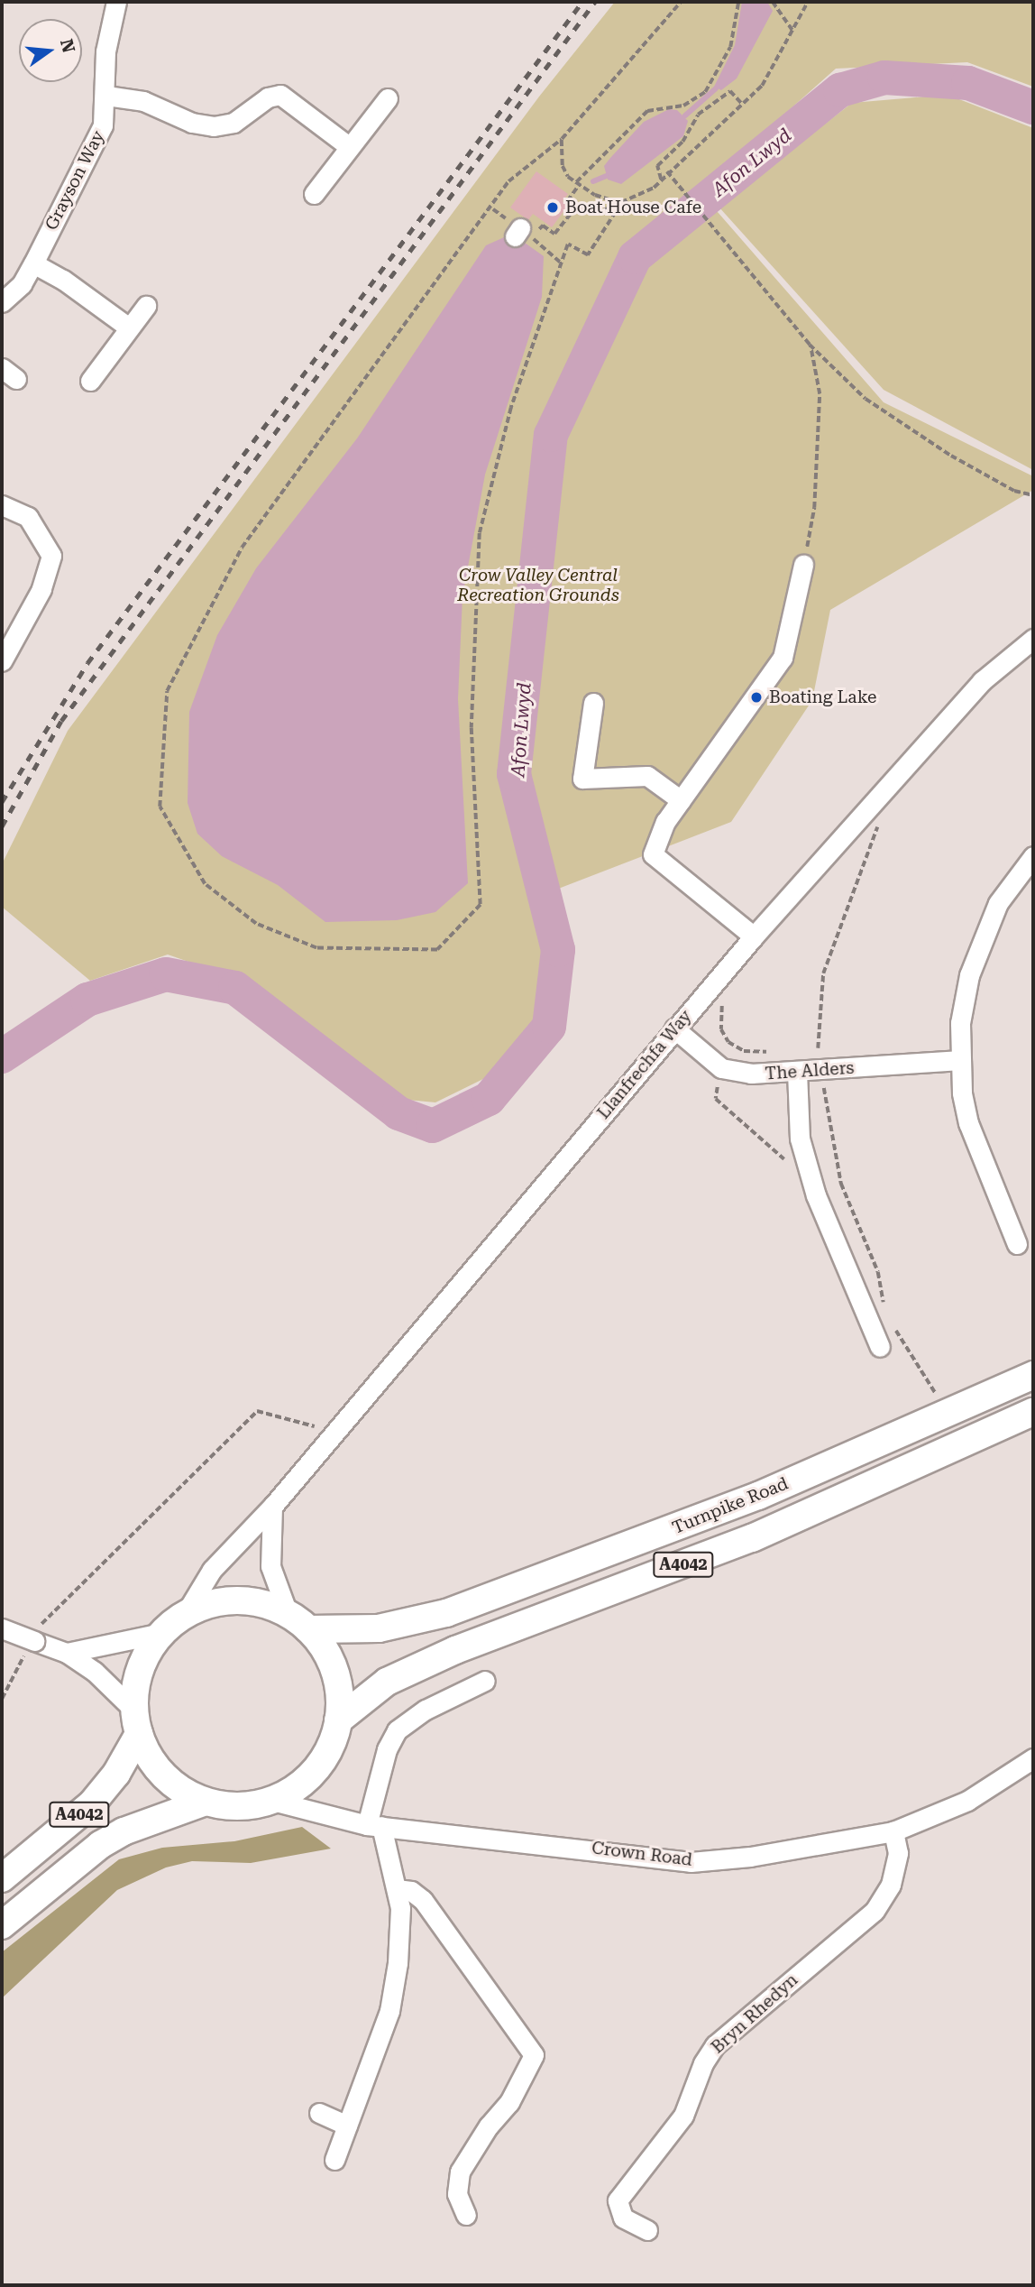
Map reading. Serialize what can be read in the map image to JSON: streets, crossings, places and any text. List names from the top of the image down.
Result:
{
  "streets": {
    "highway": ["Turnpike Road", "A4042"],
    "street": [
      "Grayson Way",
      "Llanfrechfa Way",
      "The Alders",
      "Crown Road",
      "Bryn Rhedyn"
    ]
  },
  "crossings": [
    ["Llanfrechfa Way", "The Alders"],
    ["Llanfrechfa Way", "Turnpike Road"],
    ["Llanfrechfa Way", "A4042"],
    ["Llanfrechfa Way", "Crown Road"],
    ["Turnpike Road", "A4042"],
    ["Turnpike Road", "Crown Road"],
    ["A4042", "Crown Road"],
    ["Crown Road", "Bryn Rhedyn"]
  ],
  "water": ["Afon Lwyd"],
  "parks": ["Crow Valley Central Recreation Grounds"],
  "places": ["Boat House Cafe", "Boating Lake"],
  "north": "right"
}
